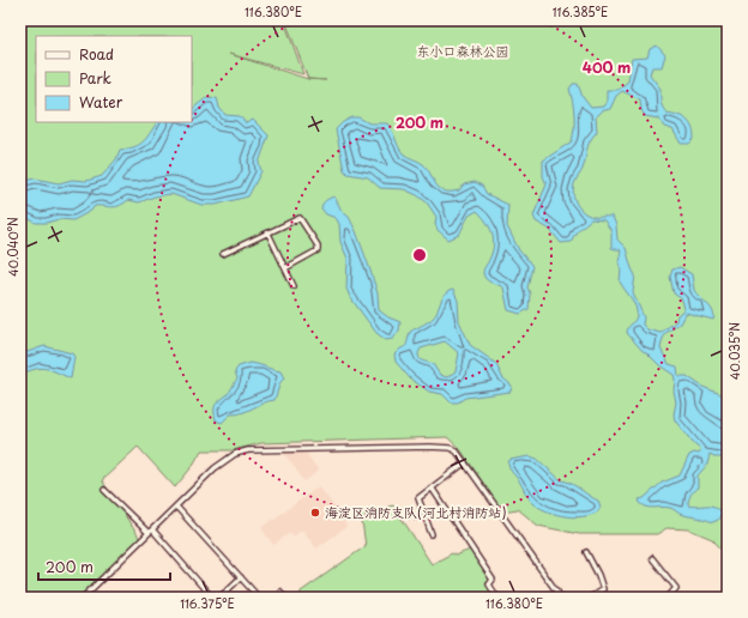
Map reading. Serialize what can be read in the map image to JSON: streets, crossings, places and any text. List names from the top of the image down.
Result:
{
  "parks": ["东小口森林公园"],
  "places": ["海淀区消防支队(河北村消防站)"],
  "legend": ["Road", "Park", "Water"],
  "scale_bar": "200 m",
  "coordinates": [
    "116.380°E",
    "116.385°E",
    "40.040°N",
    "40.035°N",
    "116.375°E"
  ],
  "rings": ["400 m", "200 m"]
}
